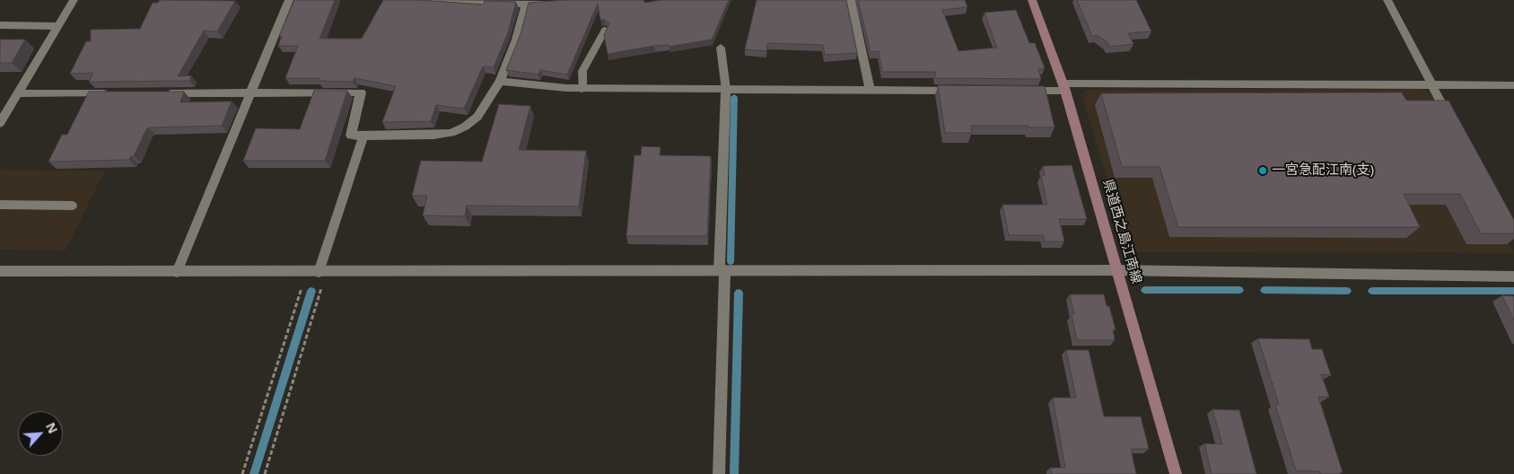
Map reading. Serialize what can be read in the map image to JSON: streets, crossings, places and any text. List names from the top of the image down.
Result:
{
  "streets": {
    "main road": ["県道西之島江南線"]
  },
  "places": ["一宮急配江南(支)"],
  "north": "top right"
}
